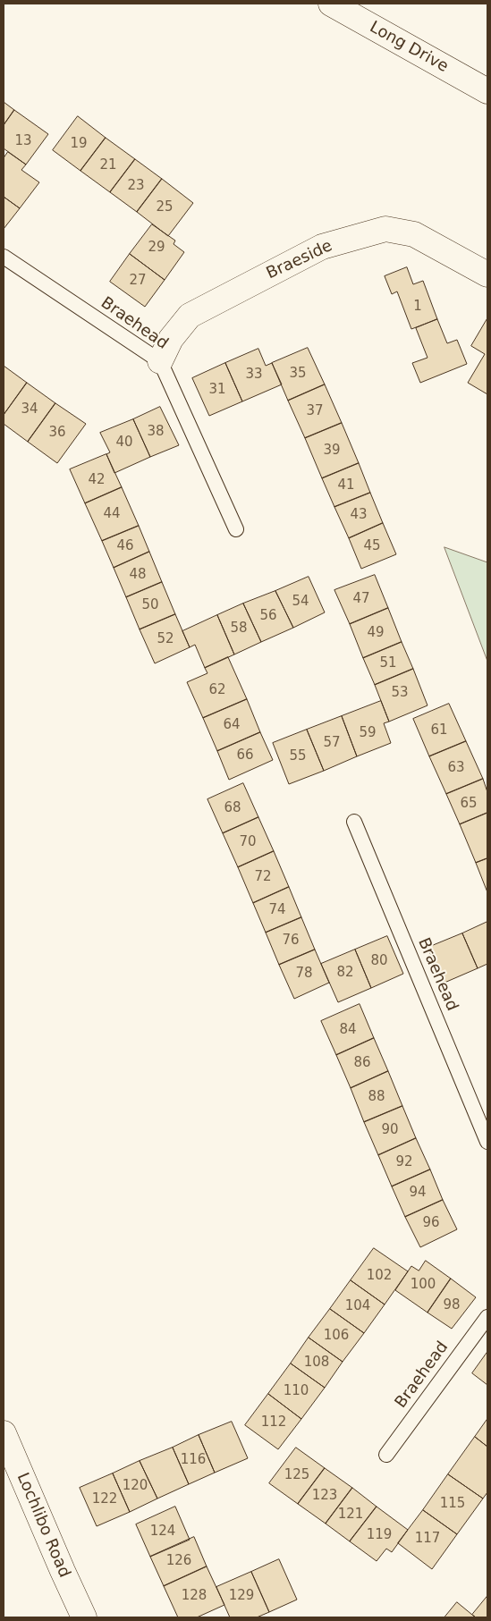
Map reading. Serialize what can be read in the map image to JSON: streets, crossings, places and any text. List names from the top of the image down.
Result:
{
  "streets": {
    "street": ["Long Drive", "Braeside", "Lochlibo Road"],
    "lane": ["Braehead"]
  },
  "crossings": [
    ["Braeside", "Braehead"]
  ],
  "house_numbers": [
    "13",
    "19",
    "21",
    "23",
    "25",
    "29",
    "27",
    "1",
    "35",
    "33",
    "31",
    "34",
    "37",
    "38",
    "36",
    "40",
    "39",
    "42",
    "41",
    "44",
    "43",
    "46",
    "45",
    "48",
    "47",
    "54",
    "50",
    "56",
    "58",
    "49",
    "52",
    "51",
    "62",
    "53",
    "64",
    "61",
    "59",
    "57",
    "66",
    "55",
    "63",
    "65",
    "68",
    "70",
    "72",
    "74",
    "76",
    "80",
    "82",
    "78",
    "84",
    "86",
    "88",
    "90",
    "92",
    "94",
    "96",
    "102",
    "100",
    "98",
    "104",
    "106",
    "108",
    "110",
    "112",
    "116",
    "125",
    "120",
    "123",
    "122",
    "115",
    "121",
    "124",
    "119",
    "117",
    "126",
    "128",
    "129"
  ]
}
